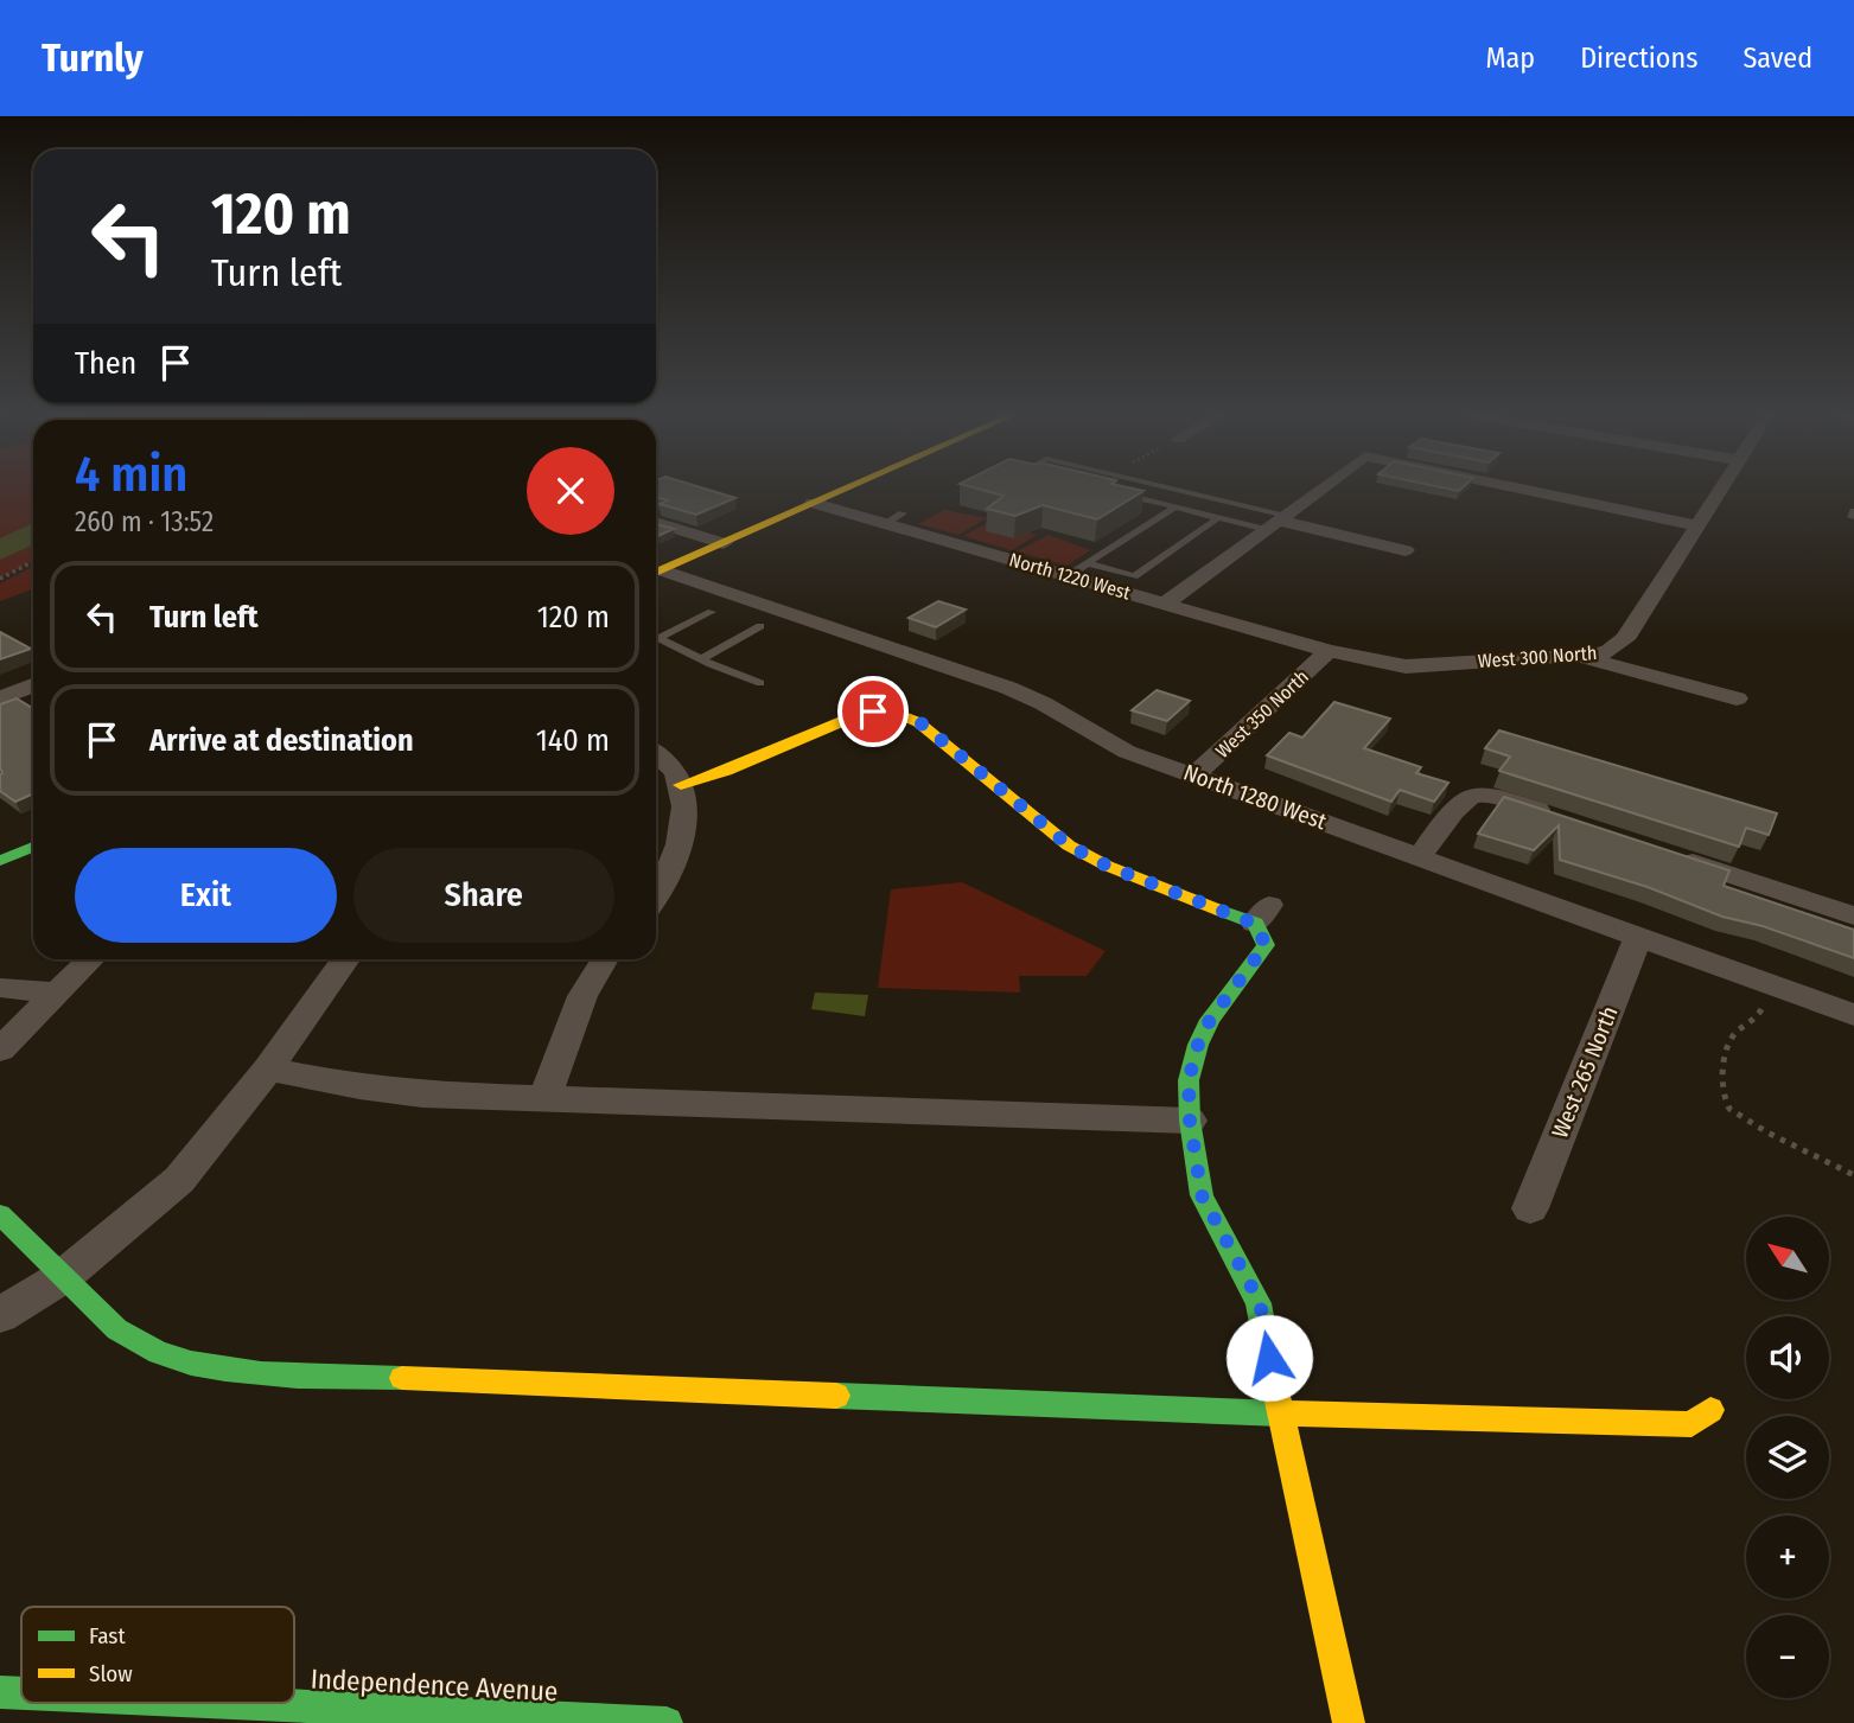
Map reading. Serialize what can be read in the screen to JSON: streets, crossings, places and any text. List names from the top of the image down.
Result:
{
  "streets": {
    "street": [
      "North 1220 West",
      "West 300 North",
      "West 350 North",
      "North 1280 West",
      "West 265 North",
      "Independence Avenue"
    ]
  },
  "crossings": [
    ["North 1220 West", "West 300 North"],
    ["North 1220 West", "West 350 North"],
    ["West 300 North", "West 350 North"],
    ["West 350 North", "North 1280 West"],
    ["North 1280 West", "West 265 North"]
  ],
  "legend": ["Fast", "Slow"],
  "north": "top left",
  "page": {
    "header": "Turnly",
    "nav": ["Map", "Directions", "Saved"],
    "turn": ["120 m", "Turn left"],
    "then": "Then",
    "heading": ["4 min", "260 m · 13:52"],
    "list": [
      {
        "name": "Turn left",
        "value": "120 m"
      },
      {
        "name": "Arrive at destination",
        "value": "140 m"
      }
    ],
    "buttons": ["Exit", "Share"],
    "map_buttons": ["+", "−"]
  }
}
